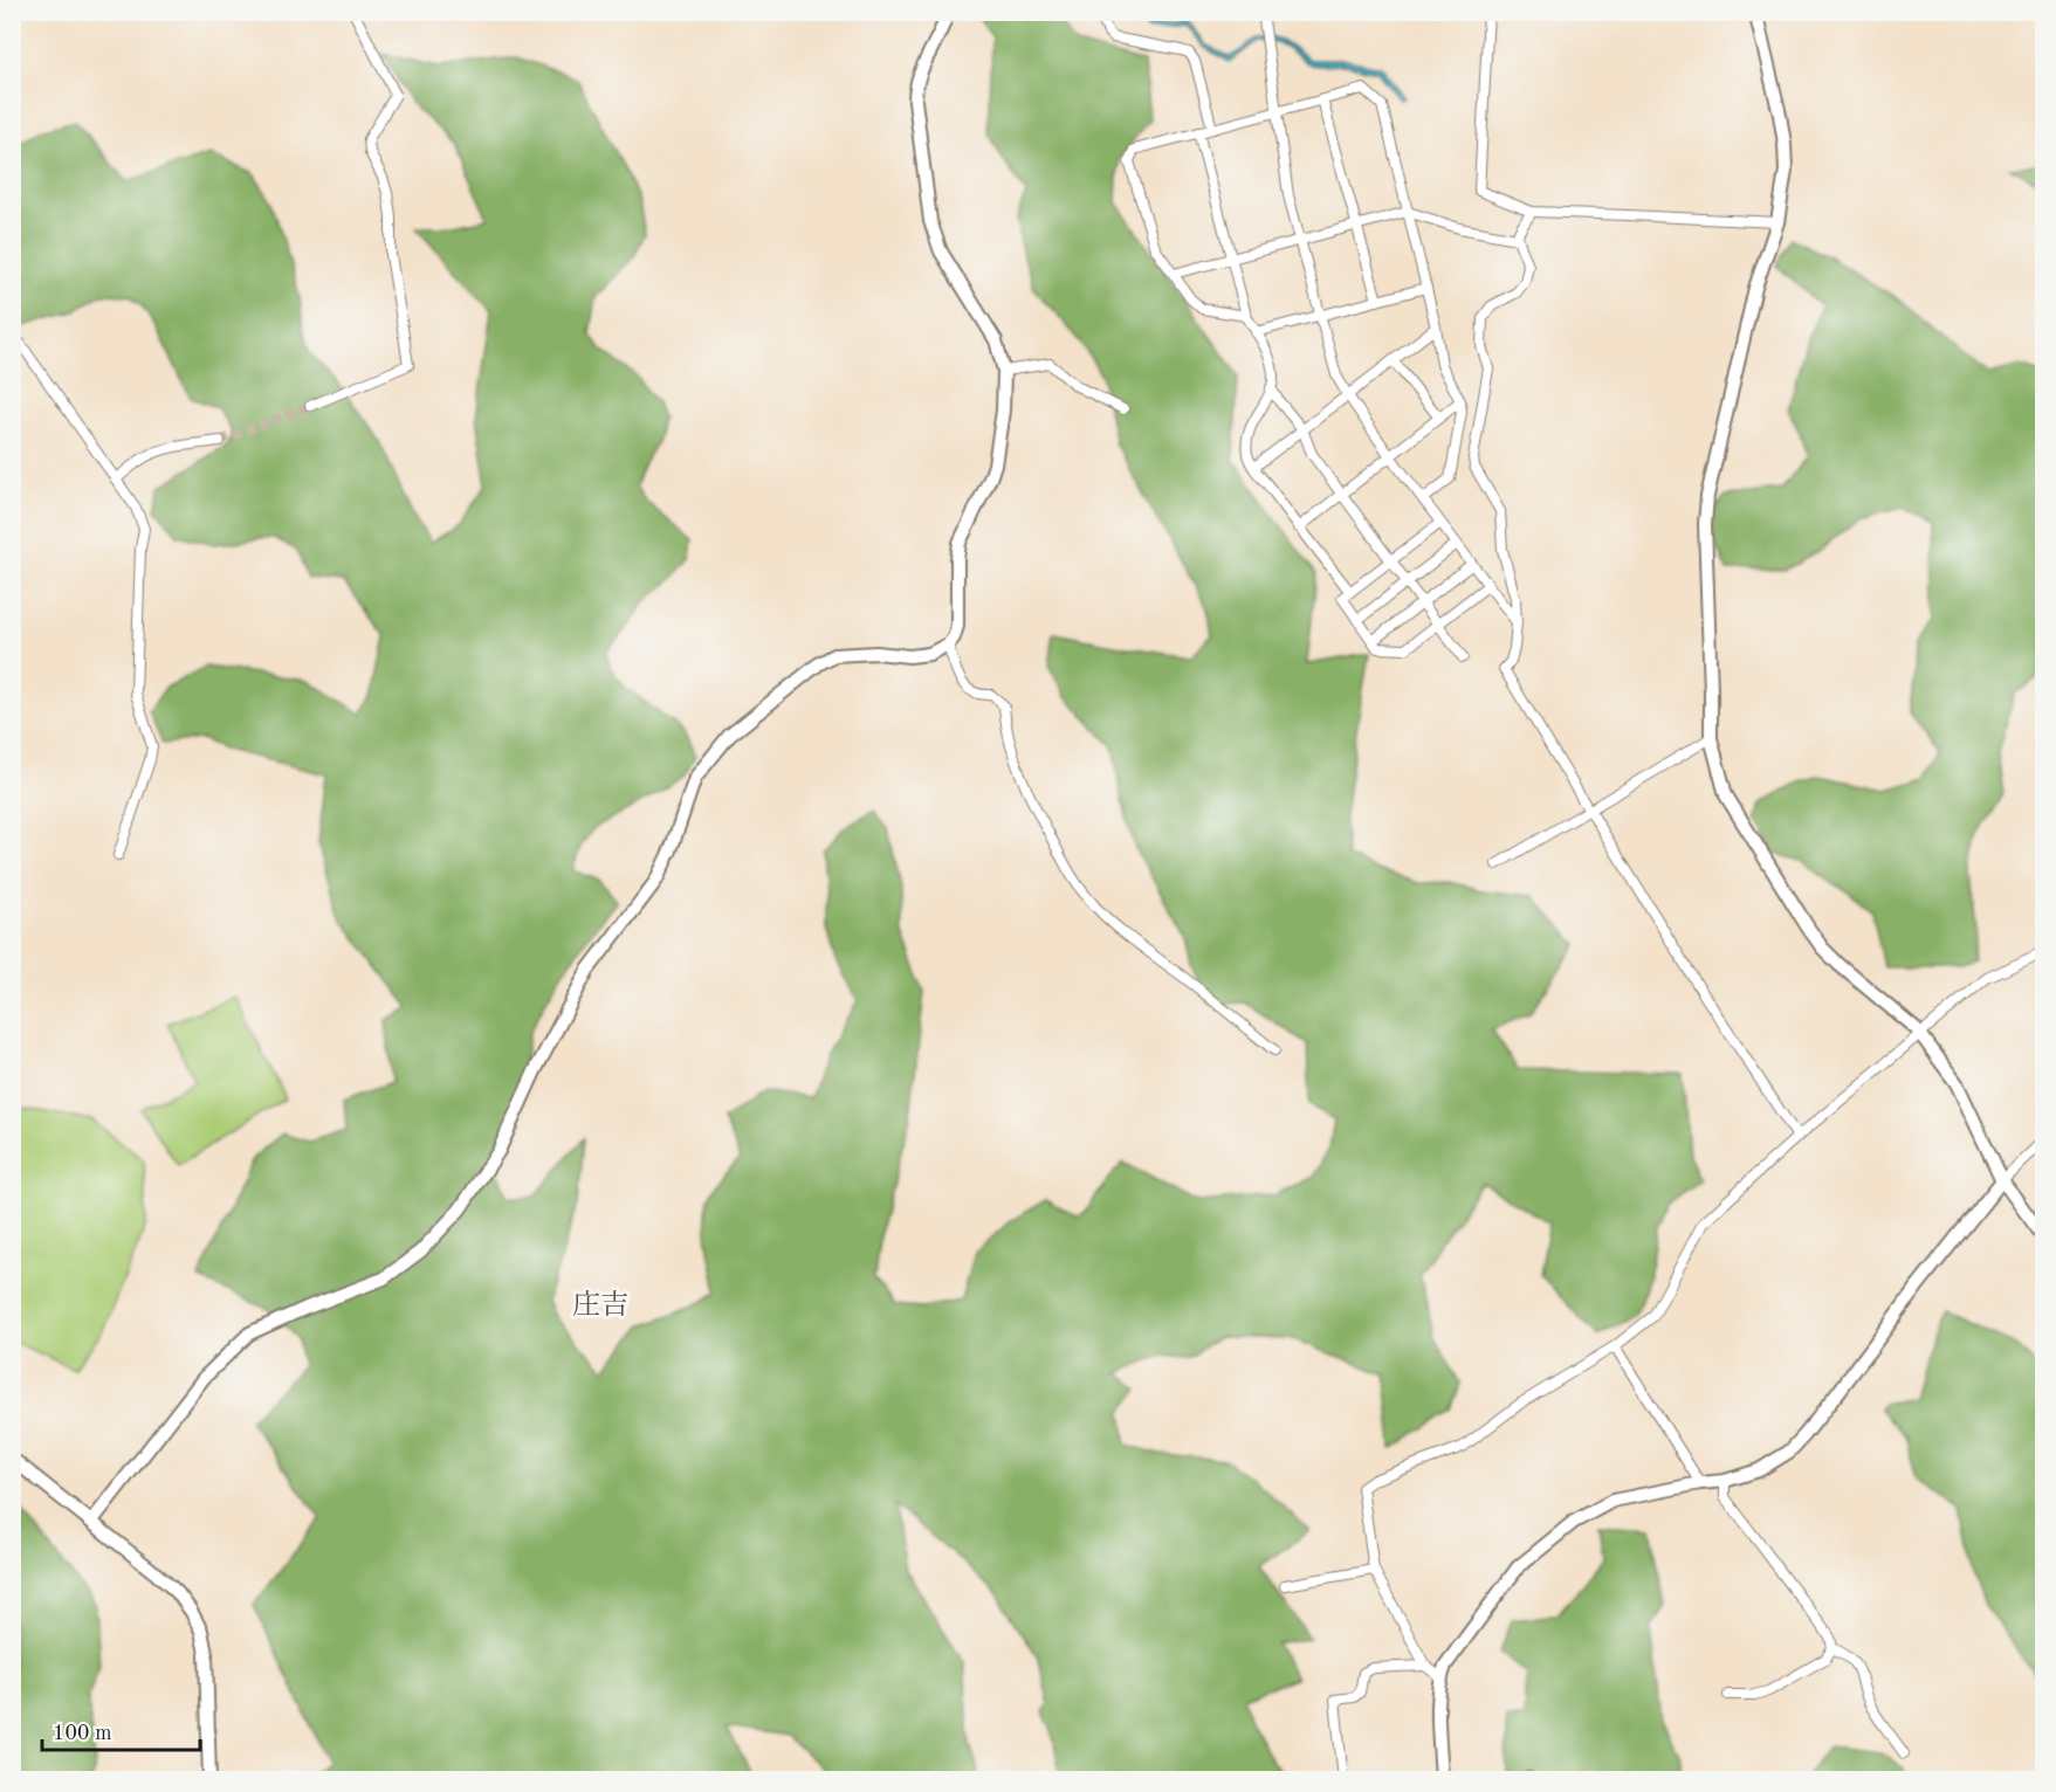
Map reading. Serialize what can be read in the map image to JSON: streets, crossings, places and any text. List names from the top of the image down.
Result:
{
  "districts": ["庄吉"],
  "scale_bar": "100 m"
}
